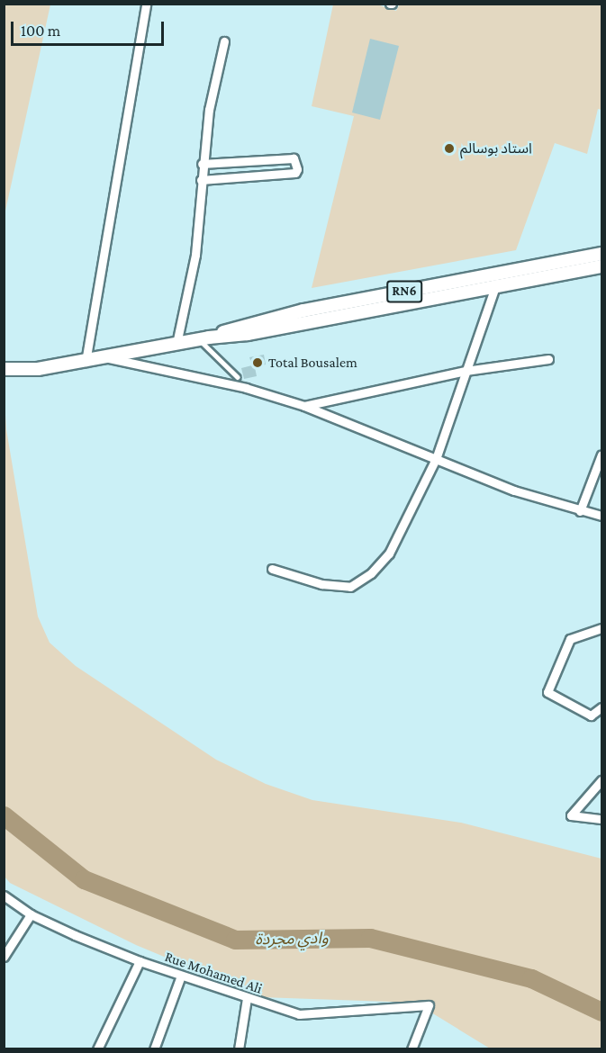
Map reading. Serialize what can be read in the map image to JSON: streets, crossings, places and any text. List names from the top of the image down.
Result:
{
  "streets": {
    "main road": ["RN6"],
    "street": ["Rue Mohamed Ali"]
  },
  "water": ["وادي مجردة"],
  "places": ["استاد بوسالم", "Total Bousalem"],
  "scale_bar": "100 m"
}
